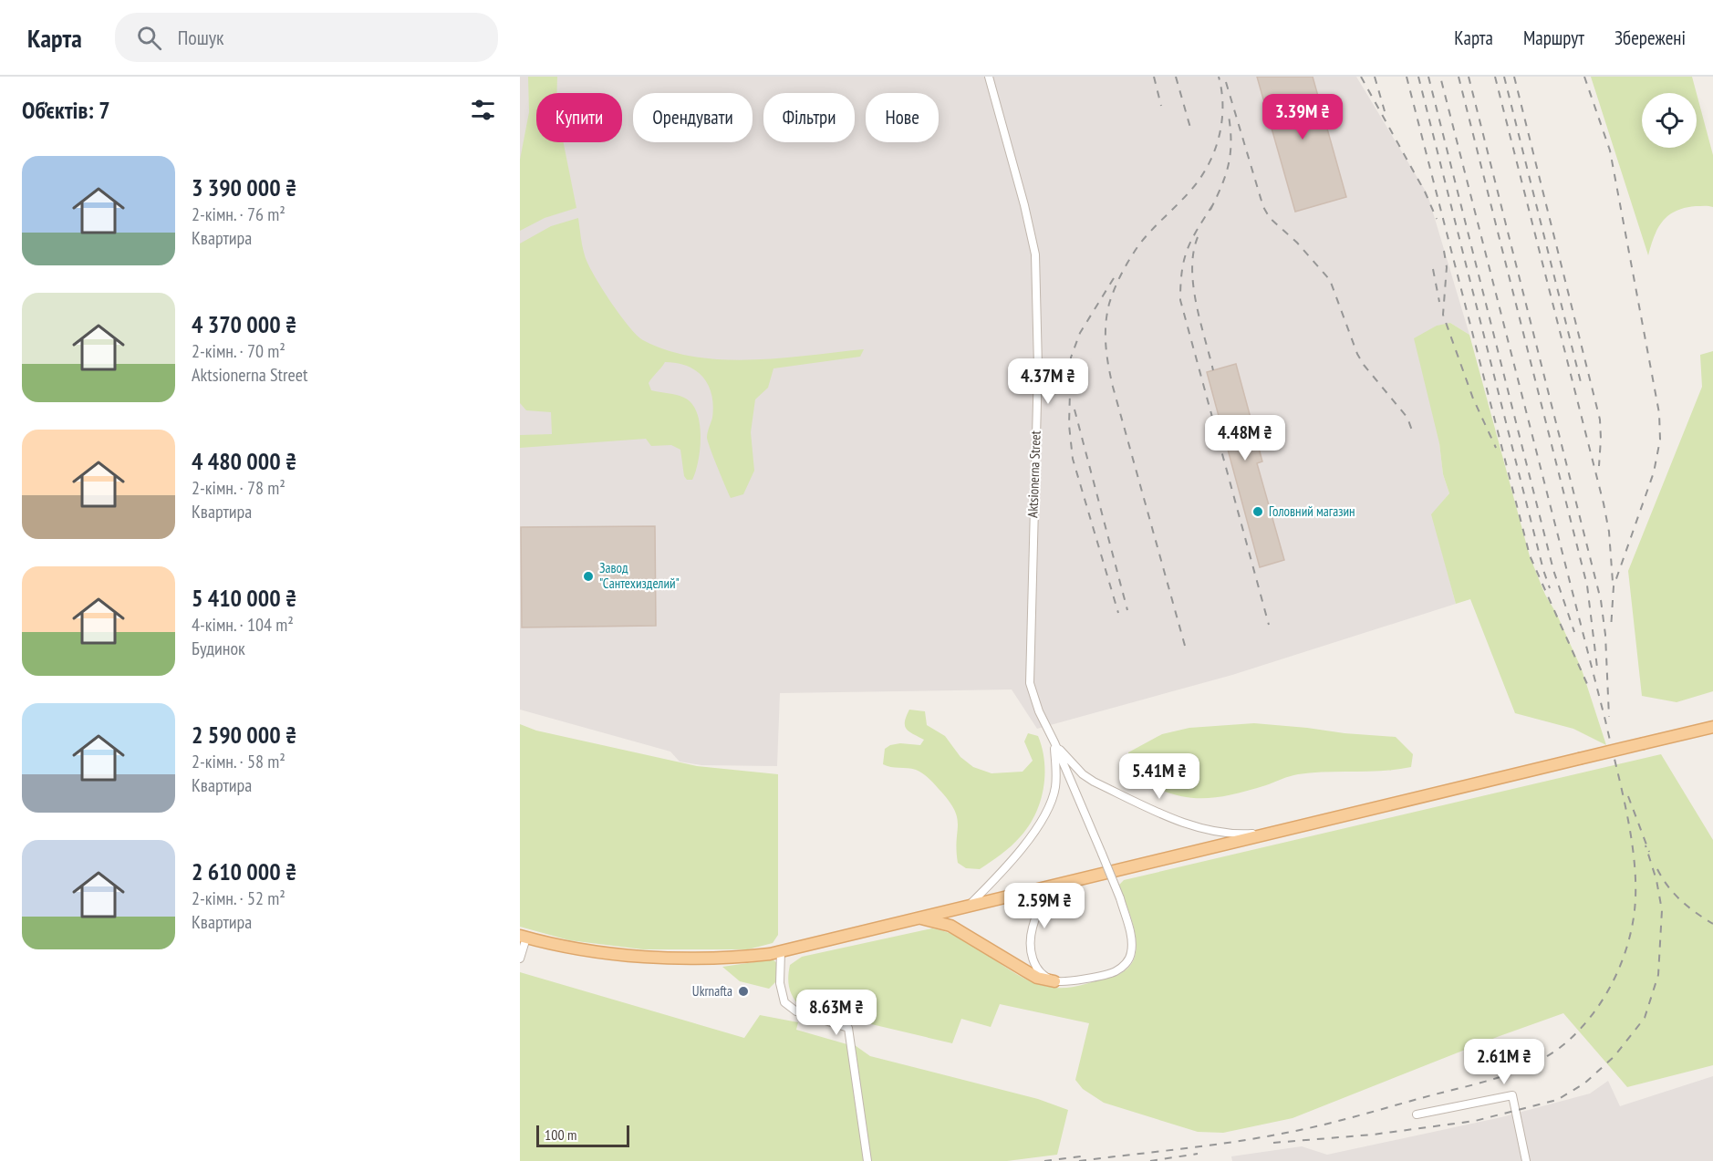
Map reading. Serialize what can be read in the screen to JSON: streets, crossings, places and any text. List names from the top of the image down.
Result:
{
  "streets": {
    "street": ["Aktsionerna Street"]
  },
  "places": ["Головний магазин", "Завод \"Сантехизделий\"", "Ukrnafta"],
  "scale_bar": "100 m",
  "page": {
    "header": "Карта",
    "search": "Пошук",
    "nav": ["Карта", "Маршрут", "Збережені"],
    "heading": "Об’єктів: 7",
    "chip": [
      "Купити",
      "Орендувати",
      "Фільтри",
      "Нове"
    ],
    "price": [
      "3.39M ₴",
      "4.37M ₴",
      "4.48M ₴",
      "5.41M ₴",
      "2.59M ₴",
      "8.63M ₴",
      "2.61M ₴"
    ],
    "list": [
      {
        "name": "3 390 000 ₴",
        "note": "2-кімн. · 76 m² · Квартира"
      },
      {
        "name": "4 370 000 ₴",
        "note": "2-кімн. · 70 m² · Aktsionerna Street"
      },
      {
        "name": "4 480 000 ₴",
        "note": "2-кімн. · 78 m² · Квартира"
      },
      {
        "name": "5 410 000 ₴",
        "note": "4-кімн. · 104 m² · Будинок"
      },
      {
        "name": "2 590 000 ₴",
        "note": "2-кімн. · 58 m² · Квартира"
      },
      {
        "name": "2 610 000 ₴",
        "note": "2-кімн. · 52 m² · Квартира"
      }
    ],
    "scale": "100 m"
  }
}
